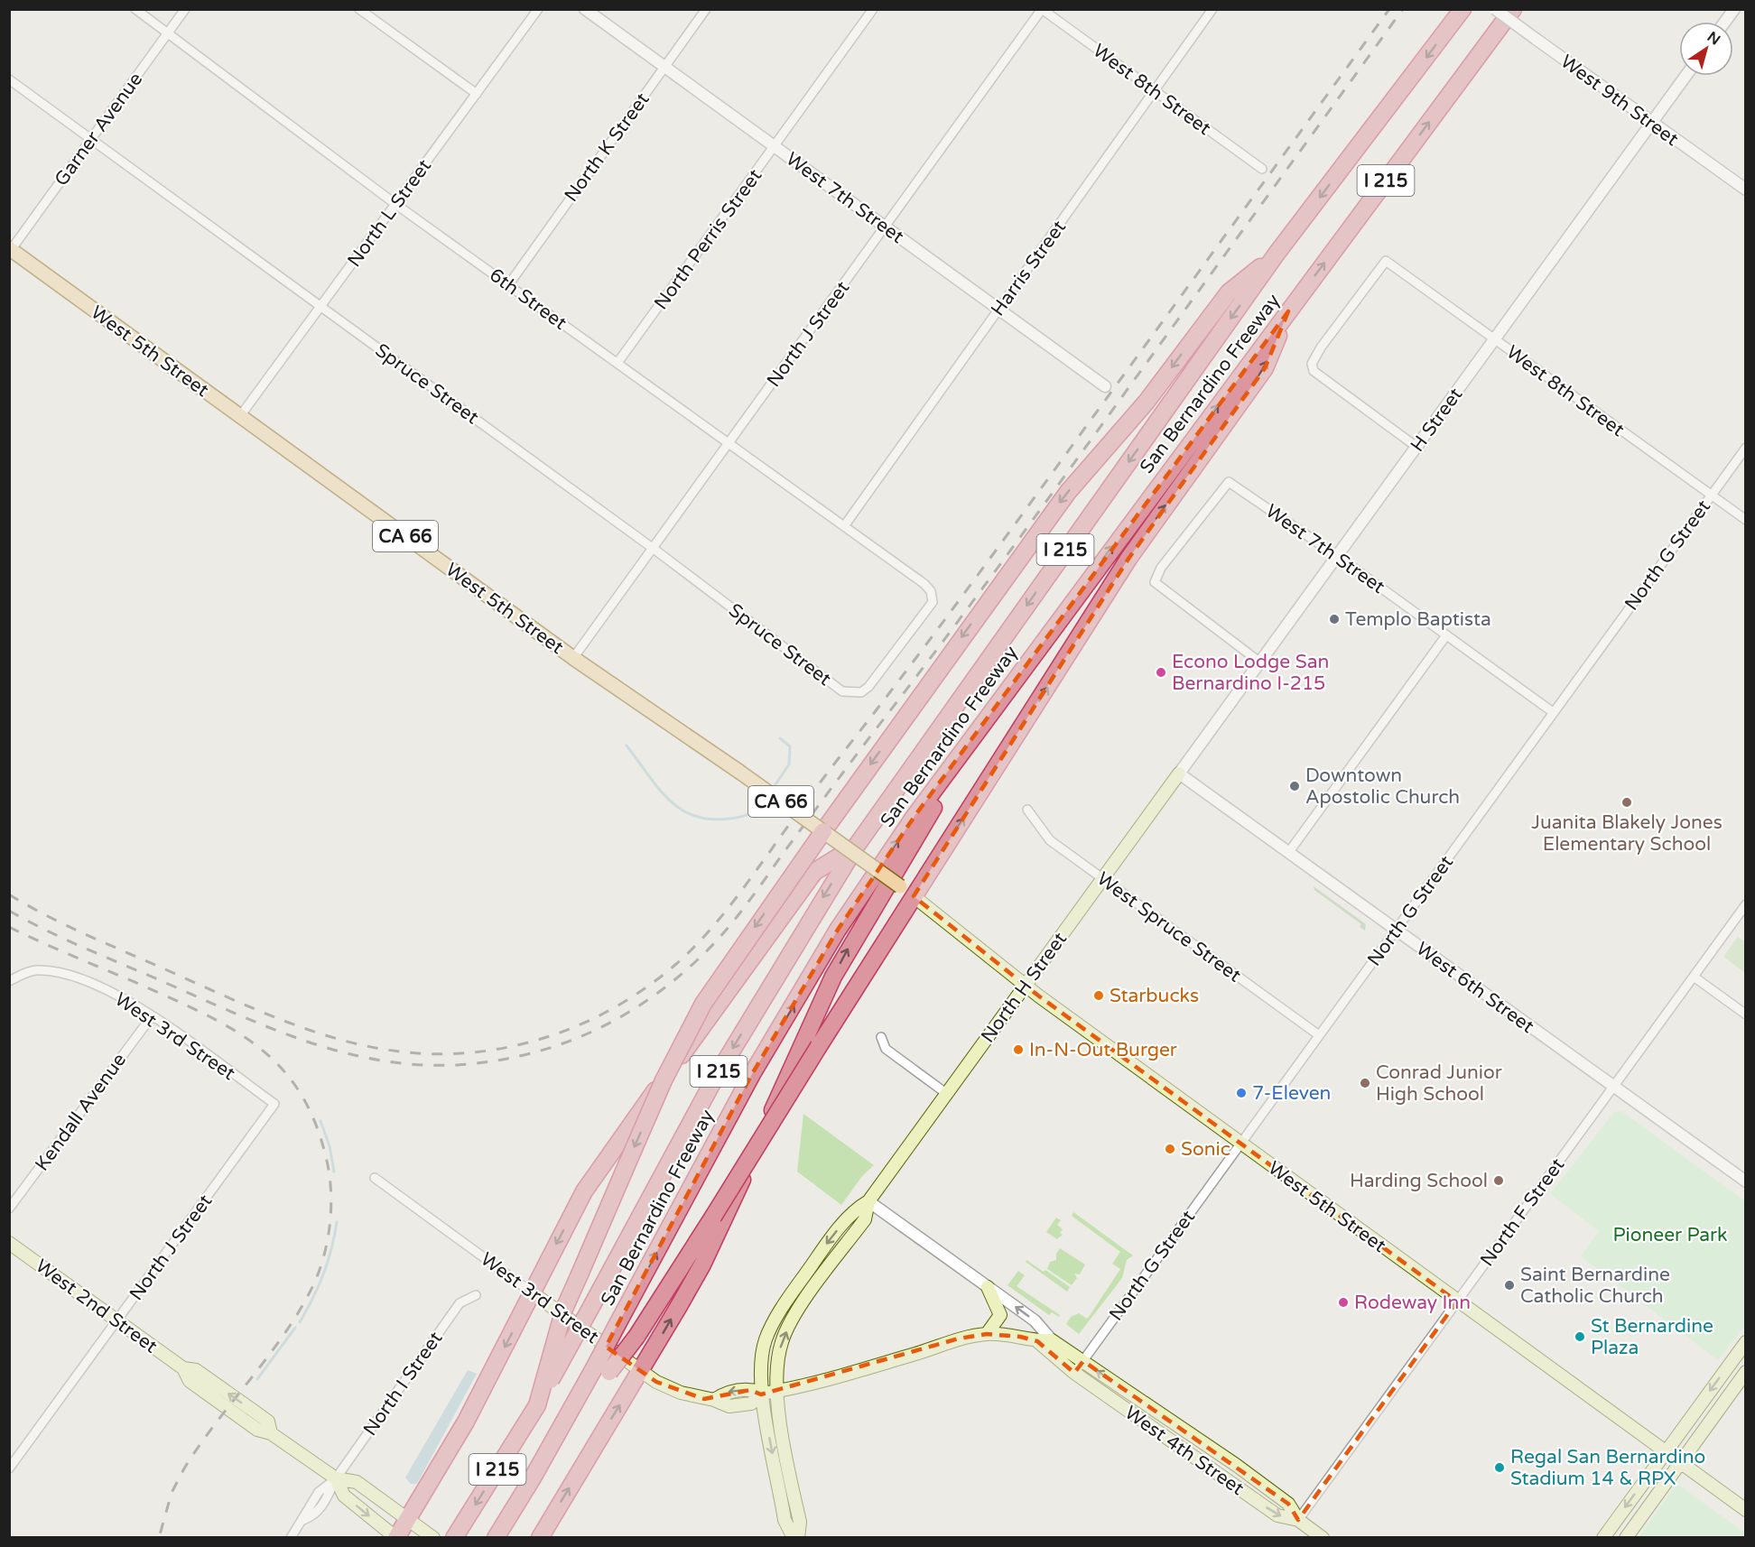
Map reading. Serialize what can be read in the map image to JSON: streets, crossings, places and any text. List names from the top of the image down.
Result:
{
  "streets": {
    "highway": ["I 215", "San Bernardino Freeway"],
    "main road": [
      "West 5th Street",
      "CA 66",
      "North H Street",
      "West 3rd Street",
      "West 2nd Street",
      "West 4th Street"
    ],
    "street": [
      "West 8th Street",
      "West 9th Street",
      "Garner Avenue",
      "North K Street",
      "West 7th Street",
      "North L Street",
      "North Perris Street",
      "Harris Street",
      "6th Street",
      "North J Street",
      "Spruce Street",
      "H Street",
      "North G Street",
      "West Spruce Street",
      "West 6th Street",
      "Kendall Avenue",
      "North F Street",
      "North I Street"
    ]
  },
  "crossings": [
    ["West 8th Street", "Harris Street"],
    ["West 8th Street", "North J Street"],
    ["West 8th Street", "H Street"],
    ["West 8th Street", "North G Street"],
    ["West 9th Street", "H Street"],
    ["Garner Avenue", "6th Street"],
    ["Garner Avenue", "West 5th Street"],
    ["Garner Avenue", "Spruce Street"],
    ["North K Street", "West 7th Street"],
    ["North K Street", "6th Street"],
    ["West 7th Street", "North Perris Street"],
    ["West 7th Street", "Harris Street"],
    ["West 7th Street", "North J Street"],
    ["West 7th Street", "H Street"],
    ["West 7th Street", "North G Street"],
    ["North L Street", "6th Street"],
    ["North L Street", "West 5th Street"],
    ["North L Street", "Spruce Street"],
    ["North Perris Street", "6th Street"],
    ["Harris Street", "6th Street"],
    ["6th Street", "North J Street"],
    ["6th Street", "Spruce Street"],
    ["North J Street", "West 5th Street"],
    ["North J Street", "Spruce Street"],
    ["North J Street", "West 3rd Street"],
    ["North J Street", "West 2nd Street"],
    ["West 5th Street", "North G Street"],
    ["West 5th Street", "North H Street"],
    ["West 5th Street", "North F Street"],
    ["H Street", "North H Street"],
    ["H Street", "West 6th Street"],
    ["North G Street", "West Spruce Street"],
    ["North G Street", "West 6th Street"],
    ["North G Street", "West 3rd Street"],
    ["North G Street", "West 4th Street"],
    ["West Spruce Street", "North H Street"],
    ["North H Street", "West 6th Street"],
    ["North H Street", "West 3rd Street"],
    ["West 6th Street", "North F Street"],
    ["West 3rd Street", "Kendall Avenue"],
    ["West 3rd Street", "West 4th Street"],
    ["North F Street", "West 4th Street"],
    ["West 2nd Street", "North I Street"]
  ],
  "parks": ["Pioneer Park"],
  "places": [
    "Templo Baptista",
    "Econo Lodge San Bernardino I-215",
    "Downtown Apostolic Church",
    "Juanita Blakely Jones Elementary School",
    "Starbucks",
    "In-N-Out Burger",
    "Conrad Junior High School",
    "7-Eleven",
    "Sonic",
    "Harding School",
    "Saint Bernardine Catholic Church",
    "Rodeway Inn",
    "St Bernardine Plaza",
    "Regal San Bernardino Stadium 14 & RPX"
  ],
  "north": "top right"
}
